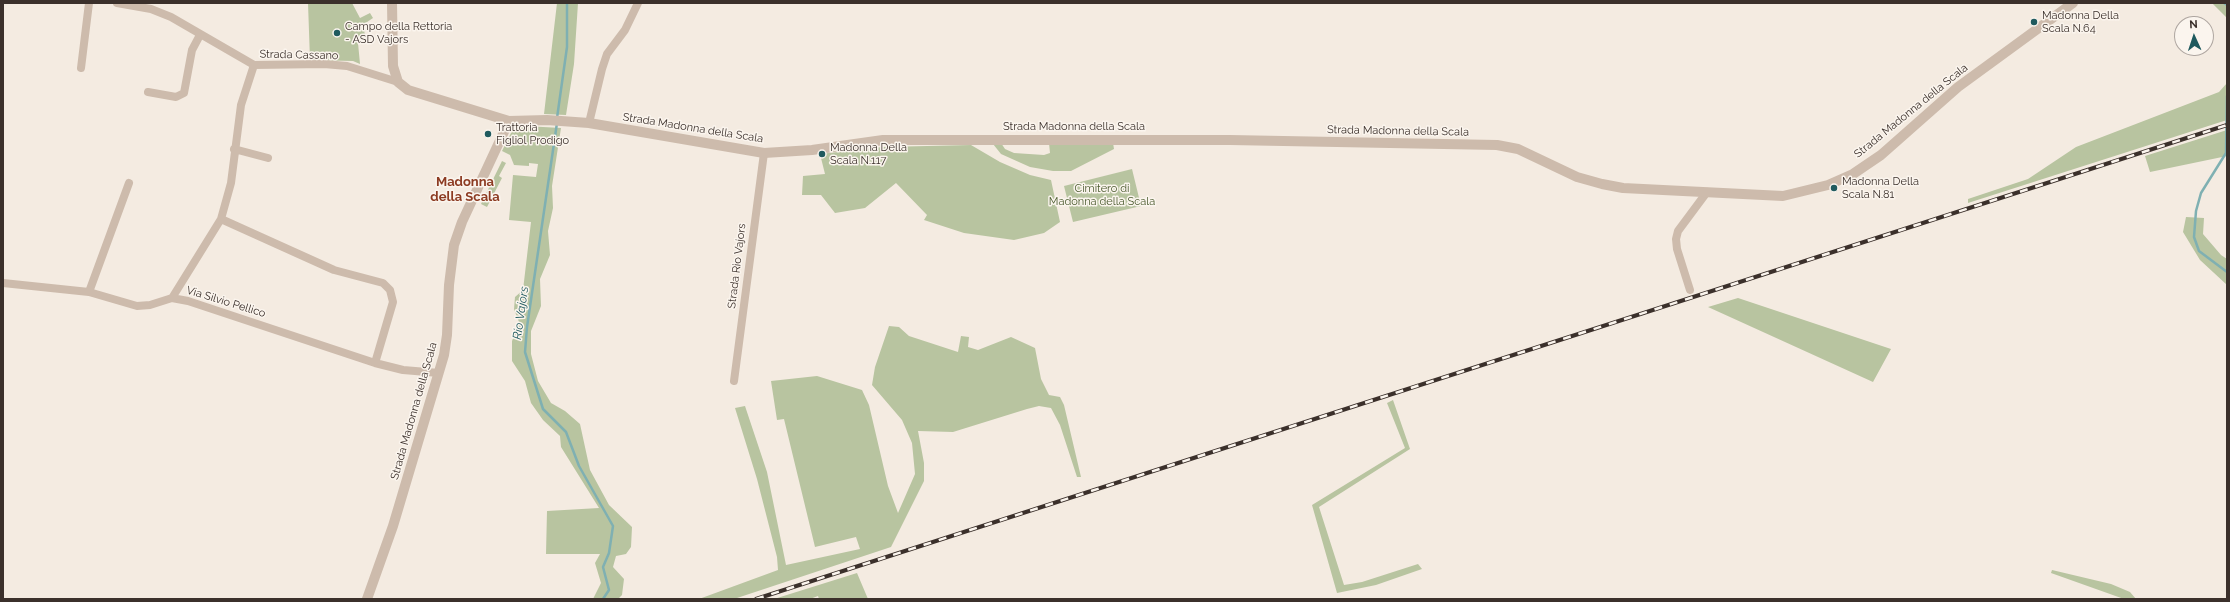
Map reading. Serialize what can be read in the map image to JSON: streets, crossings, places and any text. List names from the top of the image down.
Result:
{
  "streets": {
    "street": [
      "Strada Cassano",
      "Strada Madonna della Scala",
      "Strada Rio Vajors",
      "Via Silvio Pellico"
    ]
  },
  "crossings": [
    ["Strada Madonna della Scala", "Strada Rio Vajors"],
    ["Strada Madonna della Scala", "Via Silvio Pellico"]
  ],
  "districts": ["Madonna della Scala"],
  "water": ["Rio Vajors"],
  "parks": ["Cimitero di Madonna della Scala"],
  "places": [
    "Madonna Della Scala N.64",
    "Campo della Rettoria - ASD Vajors",
    "Trattoria Figliol Prodigo",
    "Madonna Della Scala N.117",
    "Madonna Della Scala N.81"
  ],
  "north": "top"
}
